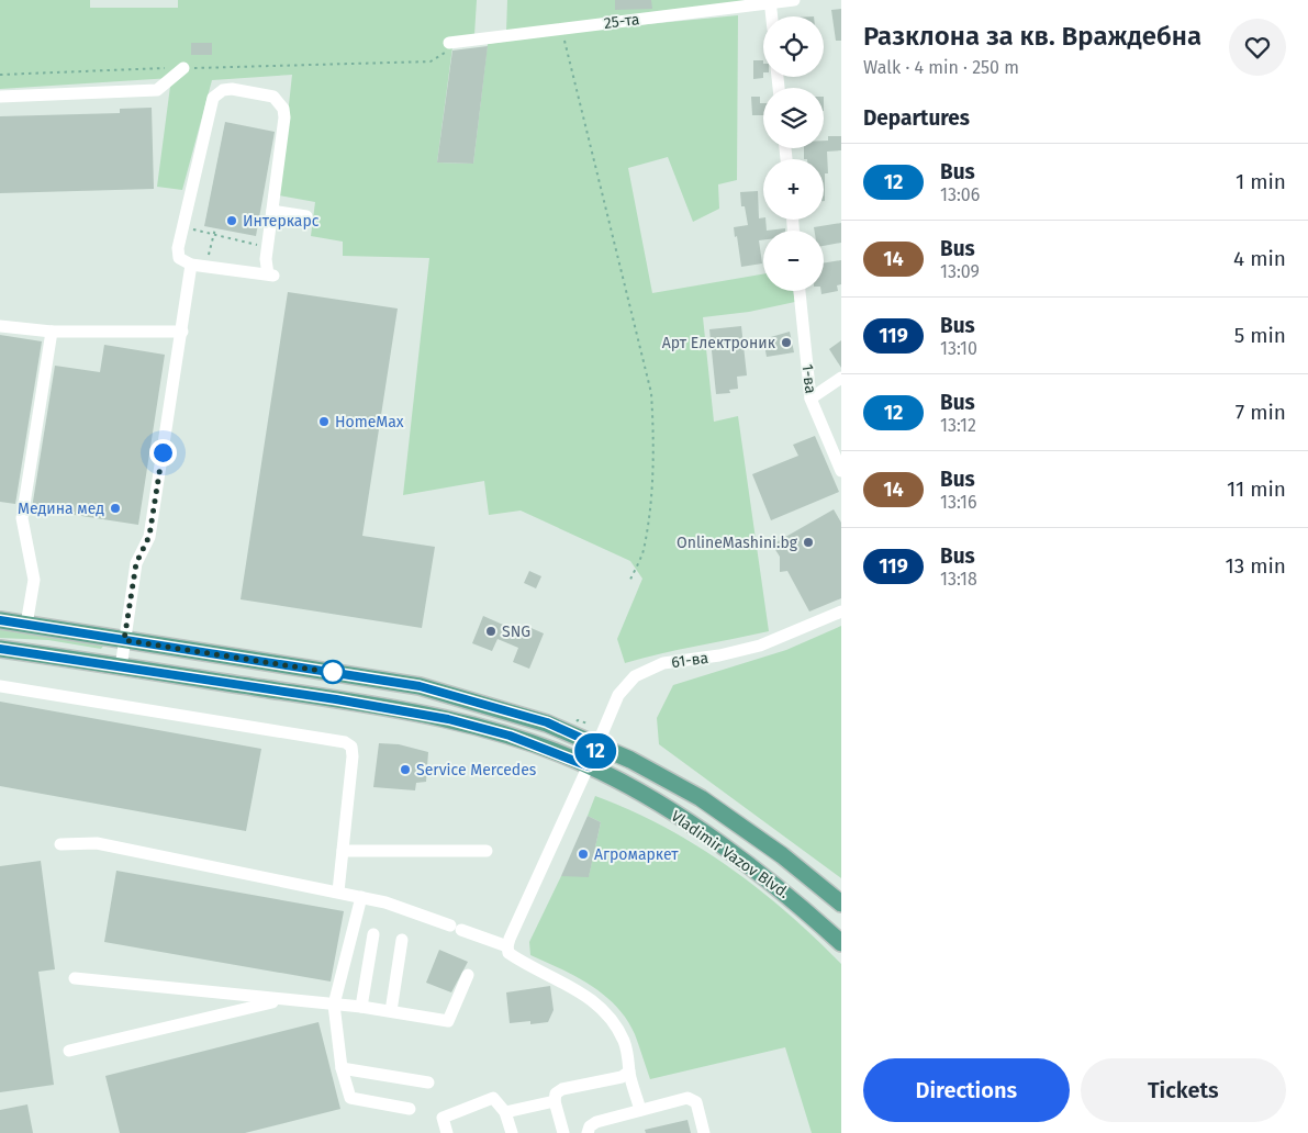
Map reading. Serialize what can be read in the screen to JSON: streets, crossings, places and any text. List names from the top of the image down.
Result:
{
  "streets": {
    "main road": ["Vladimir Vazov Blvd."],
    "street": ["25-та", "1-ва", "61-ва"]
  },
  "crossings": [
    ["61-ва", "Vladimir Vazov Blvd."]
  ],
  "places": [
    "Интеркарс",
    "Арт Електроник",
    "HomeMax",
    "Медина мед",
    "ОnlineMashini.bg",
    "SNG",
    "Service Mercedes",
    "Агромаркет"
  ],
  "lines": ["bus line 12"],
  "page": {
    "on_map": "12",
    "heading": [
      ["Разклона за кв. Враждебна", "Walk · 4 min · 250 m"],
      "Departures"
    ],
    "map_buttons": ["+", "−"],
    "list": [
      {
        "mark": "12",
        "name": "Bus",
        "note": "13:06",
        "value": "1 min"
      },
      {
        "mark": "14",
        "name": "Bus",
        "note": "13:09",
        "value": "4 min"
      },
      {
        "mark": "119",
        "name": "Bus",
        "note": "13:10",
        "value": "5 min"
      },
      {
        "mark": "12",
        "name": "Bus",
        "note": "13:12",
        "value": "7 min"
      },
      {
        "mark": "14",
        "name": "Bus",
        "note": "13:16",
        "value": "11 min"
      },
      {
        "mark": "119",
        "name": "Bus",
        "note": "13:18",
        "value": "13 min"
      }
    ],
    "buttons": ["Directions", "Tickets"]
  }
}
